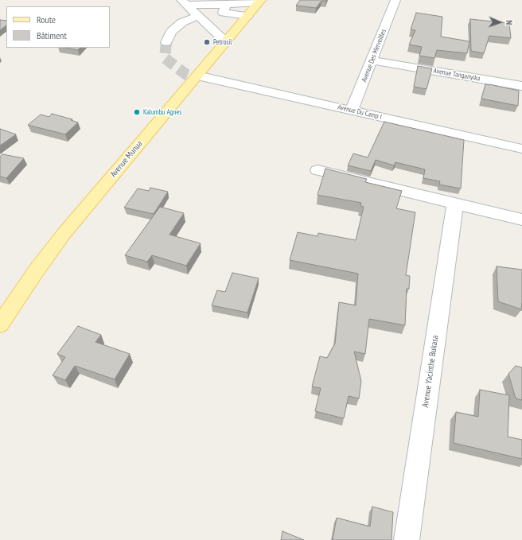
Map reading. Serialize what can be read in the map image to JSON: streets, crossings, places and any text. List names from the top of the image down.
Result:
{
  "streets": {
    "main road": ["Avenue Munua"],
    "street": [
      "Avenue Des Merveilles",
      "Avenue Tanganyika",
      "Avenue Du Camp I",
      "Avenue Yacinthe Bukasa"
    ]
  },
  "crossings": [
    ["Avenue Des Merveilles", "Avenue Tanganyika"],
    ["Avenue Des Merveilles", "Avenue Du Camp I"],
    ["Avenue Du Camp I", "Avenue Munua"]
  ],
  "places": ["Petrosil", "Kalumbu Agnes"],
  "legend": ["Route", "Bâtiment"],
  "north": "right"
}
